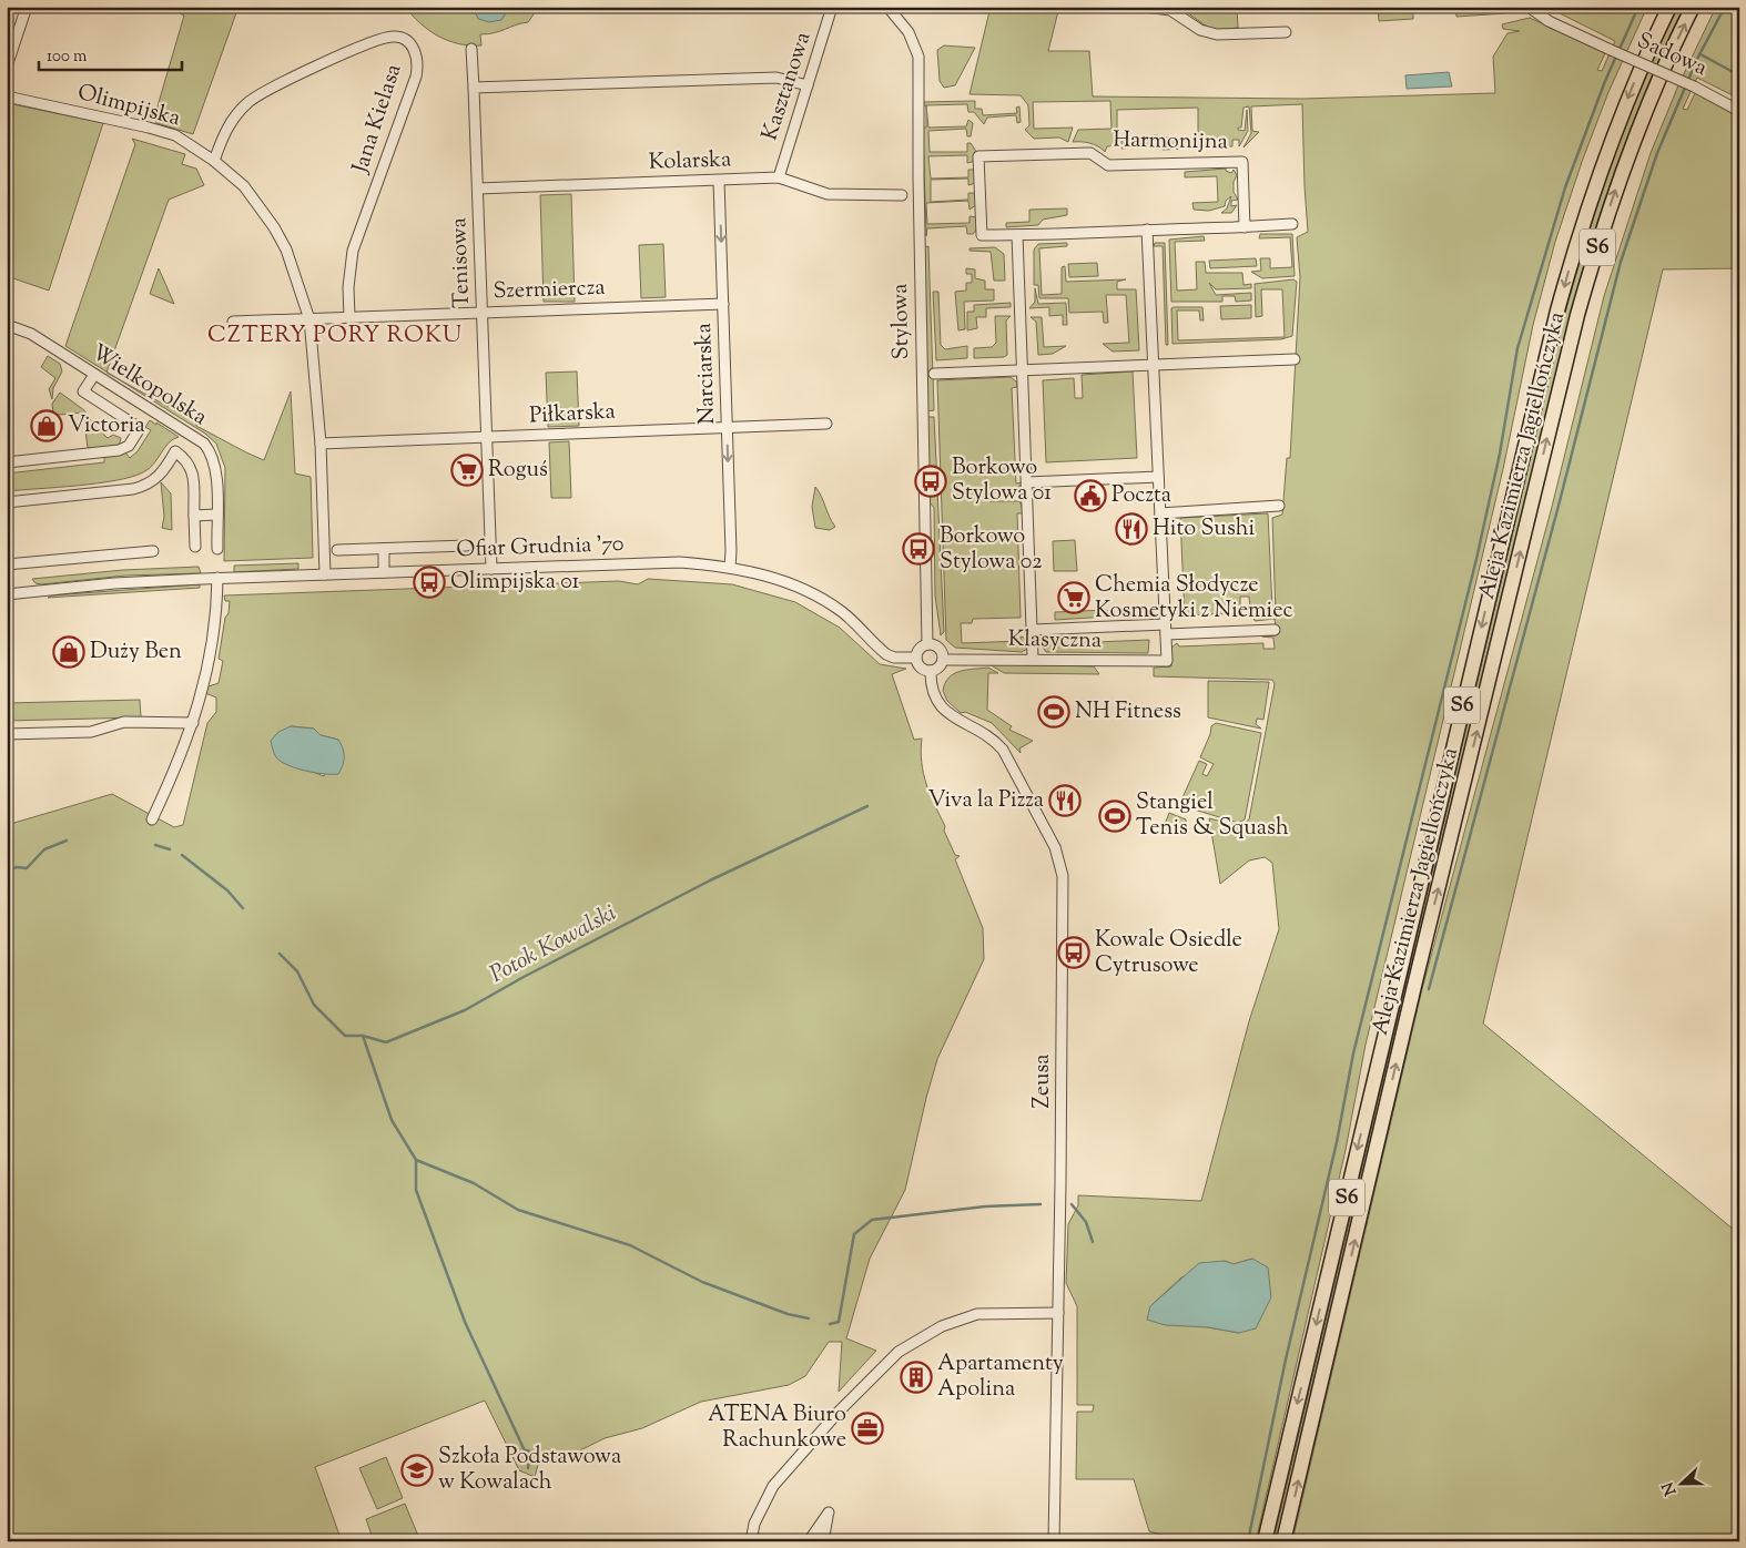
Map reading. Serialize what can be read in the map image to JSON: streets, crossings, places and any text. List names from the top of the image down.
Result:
{
  "streets": {
    "highway": ["S6", "Aleja Kazimierza Jagiellończyka"],
    "street": [
      "Sadowa",
      "Kasztanowa",
      "Olimpijska",
      "Jana Kielasa",
      "Harmonijna",
      "Kolarska",
      "Tenisowa",
      "Szermiercza",
      "Stylowa",
      "Narciarska",
      "Wielkopolska",
      "Piłkarska",
      "Ofiar Grudnia '70",
      "Klasyczna",
      "Zeusa"
    ]
  },
  "crossings": [
    ["Kasztanowa", "Kolarska"],
    ["Olimpijska", "Jana Kielasa"],
    ["Olimpijska", "Szermiercza"],
    ["Olimpijska", "Piłkarska"],
    ["Olimpijska", "Ofiar Grudnia '70"],
    ["Jana Kielasa", "Szermiercza"],
    ["Kolarska", "Tenisowa"],
    ["Kolarska", "Narciarska"],
    ["Tenisowa", "Szermiercza"],
    ["Tenisowa", "Piłkarska"],
    ["Tenisowa", "Ofiar Grudnia '70"],
    ["Szermiercza", "Narciarska"],
    ["Stylowa", "Ofiar Grudnia '70"],
    ["Stylowa", "Klasyczna"],
    ["Stylowa", "Zeusa"],
    ["Narciarska", "Piłkarska"],
    ["Narciarska", "Ofiar Grudnia '70"],
    ["Ofiar Grudnia '70", "Klasyczna"],
    ["Ofiar Grudnia '70", "Zeusa"],
    ["Klasyczna", "Zeusa"]
  ],
  "one_way": ["Narciarska"],
  "districts": ["CZTERY PORY ROKU"],
  "water": ["Potok Kowalski"],
  "places": {
    "shop": ["Victoria", "Duży Ben"],
    "supermarket": ["Roguś", "Chemia Słodycze Kosmetyki z Niemiec"],
    "bus stop": [
      "Borkowo Stylowa 01",
      "Borkowo Stylowa 02",
      "Olimpijska 01",
      "Kowale Osiedle Cytrusowe"
    ],
    "public building": ["Poczta"],
    "restaurant": ["Hito Sushi", "Viva la Pizza"],
    "sports": ["NH Fitness", "Stangiel Tenis & Squash"],
    "building": ["Apartamenty Apolina"],
    "office": ["ATENA Biuro Rachunkowe"],
    "school or university": ["Szkoła Podstawowa w Kowalach"]
  },
  "scale_bar": "100 m",
  "north": "left"
}
